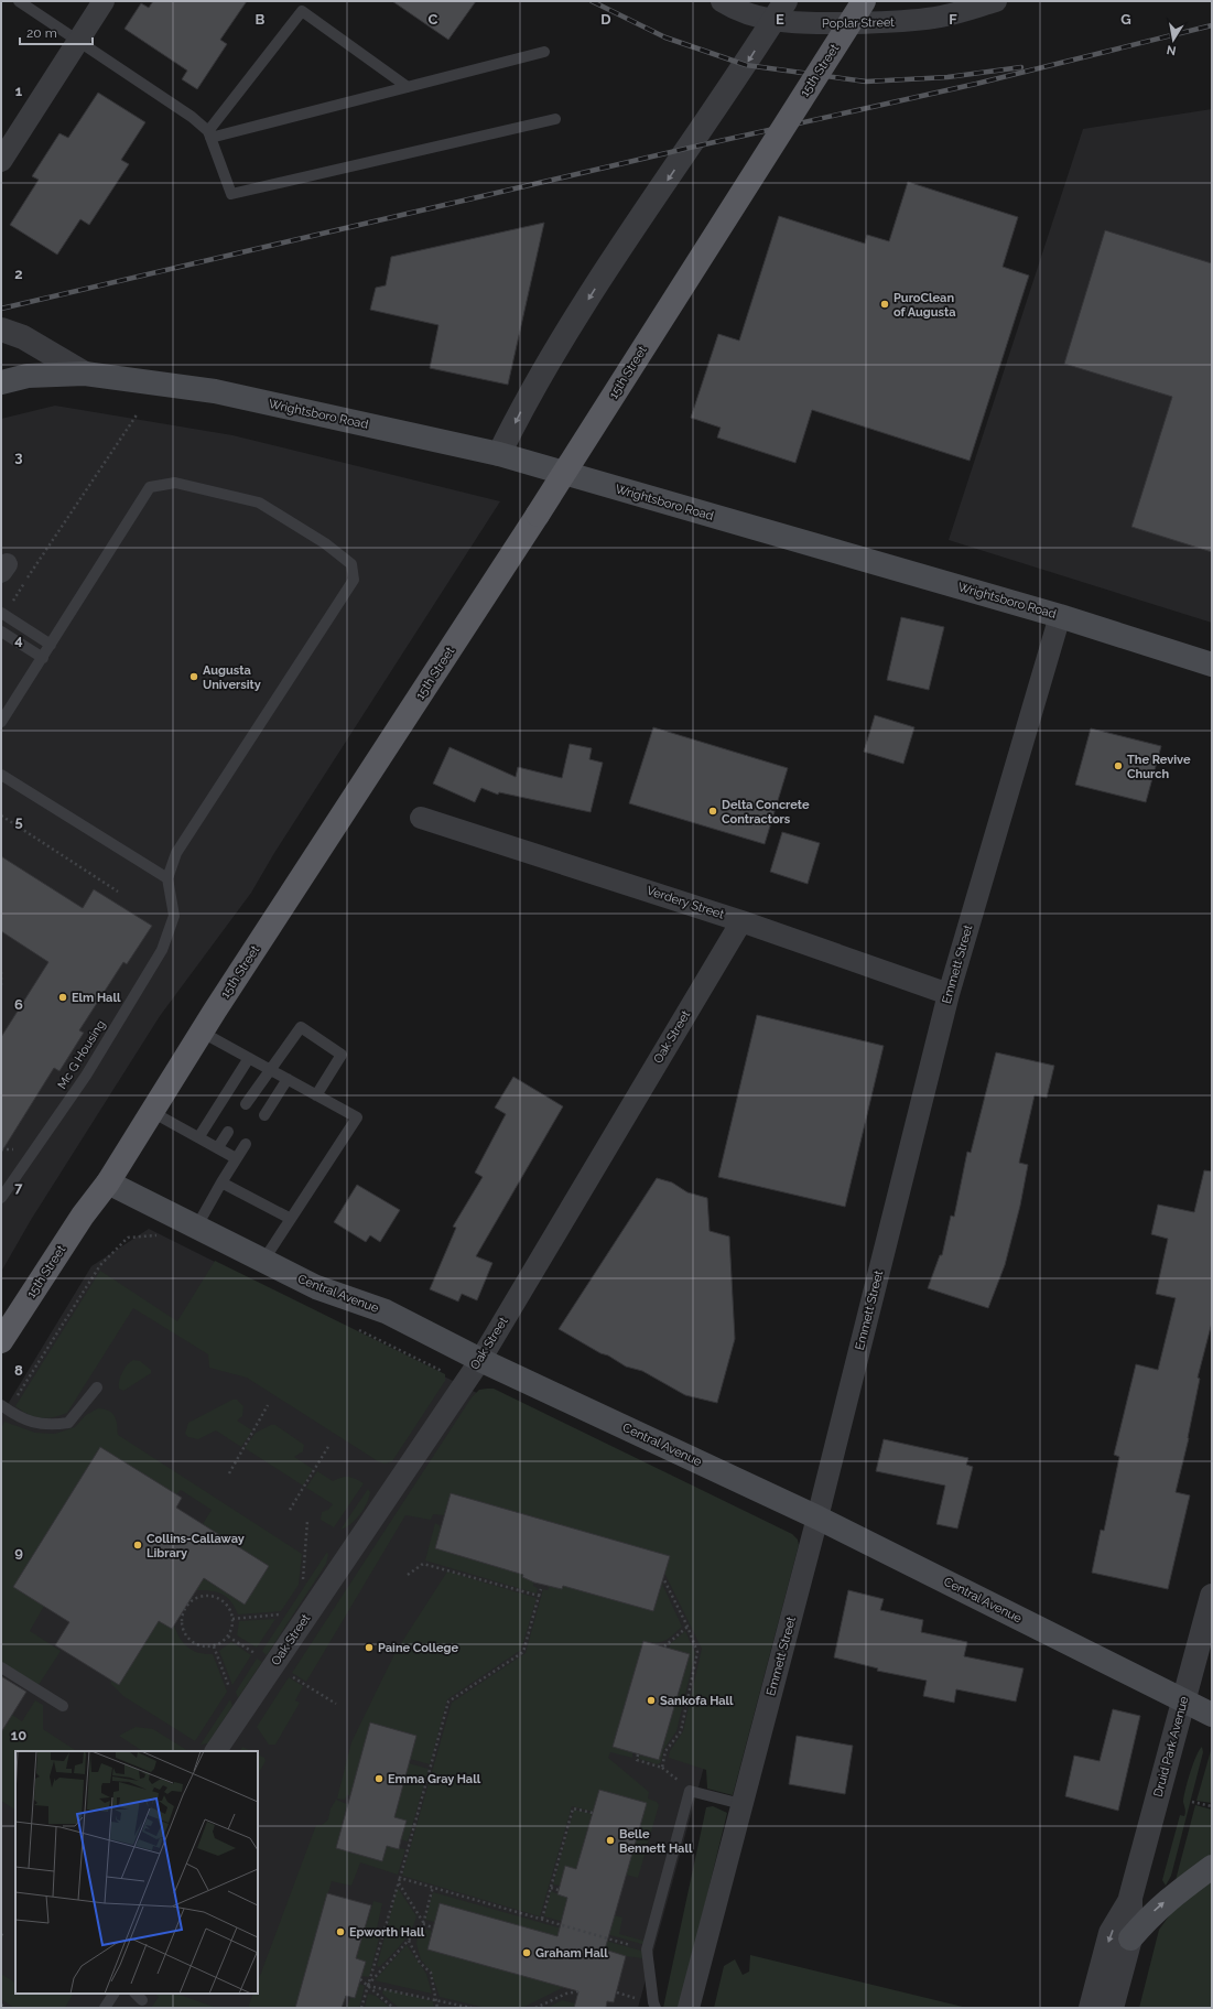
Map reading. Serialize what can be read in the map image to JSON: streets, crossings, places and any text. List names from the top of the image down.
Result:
{
  "streets": {
    "main road": ["15th Street", "Wrightsboro Road", "Central Avenue"],
    "street": [
      "Poplar Street",
      "Verdery Street",
      "Emmett Street",
      "Oak Street",
      "Druid Park Avenue"
    ],
    "lane": ["Mc G Housing"]
  },
  "crossings": [
    ["15th Street", "Central Avenue"],
    ["Wrightsboro Road", "Emmett Street"],
    ["Verdery Street", "Emmett Street"],
    ["Verdery Street", "Oak Street"],
    ["Emmett Street", "Central Avenue"],
    ["Oak Street", "Central Avenue"],
    ["Central Avenue", "Druid Park Avenue"]
  ],
  "places": [
    "PuroClean of Augusta",
    "Augusta University",
    "The Revive Church",
    "Delta Concrete Contractors",
    "Elm Hall",
    "Collins-Callaway Library",
    "Paine College",
    "Sankofa Hall",
    "Emma Gray Hall",
    "Belle Bennett Hall",
    "Epworth Hall",
    "Graham Hall"
  ],
  "scale_bar": "20 m",
  "north": "bottom",
  "grid": {
    "columns": [
      "B",
      "C",
      "D",
      "E",
      "F",
      "G"
    ],
    "rows": [
      "1",
      "2",
      "3",
      "4",
      "5",
      "6",
      "7",
      "8",
      "9",
      "10"
    ]
  }
}
